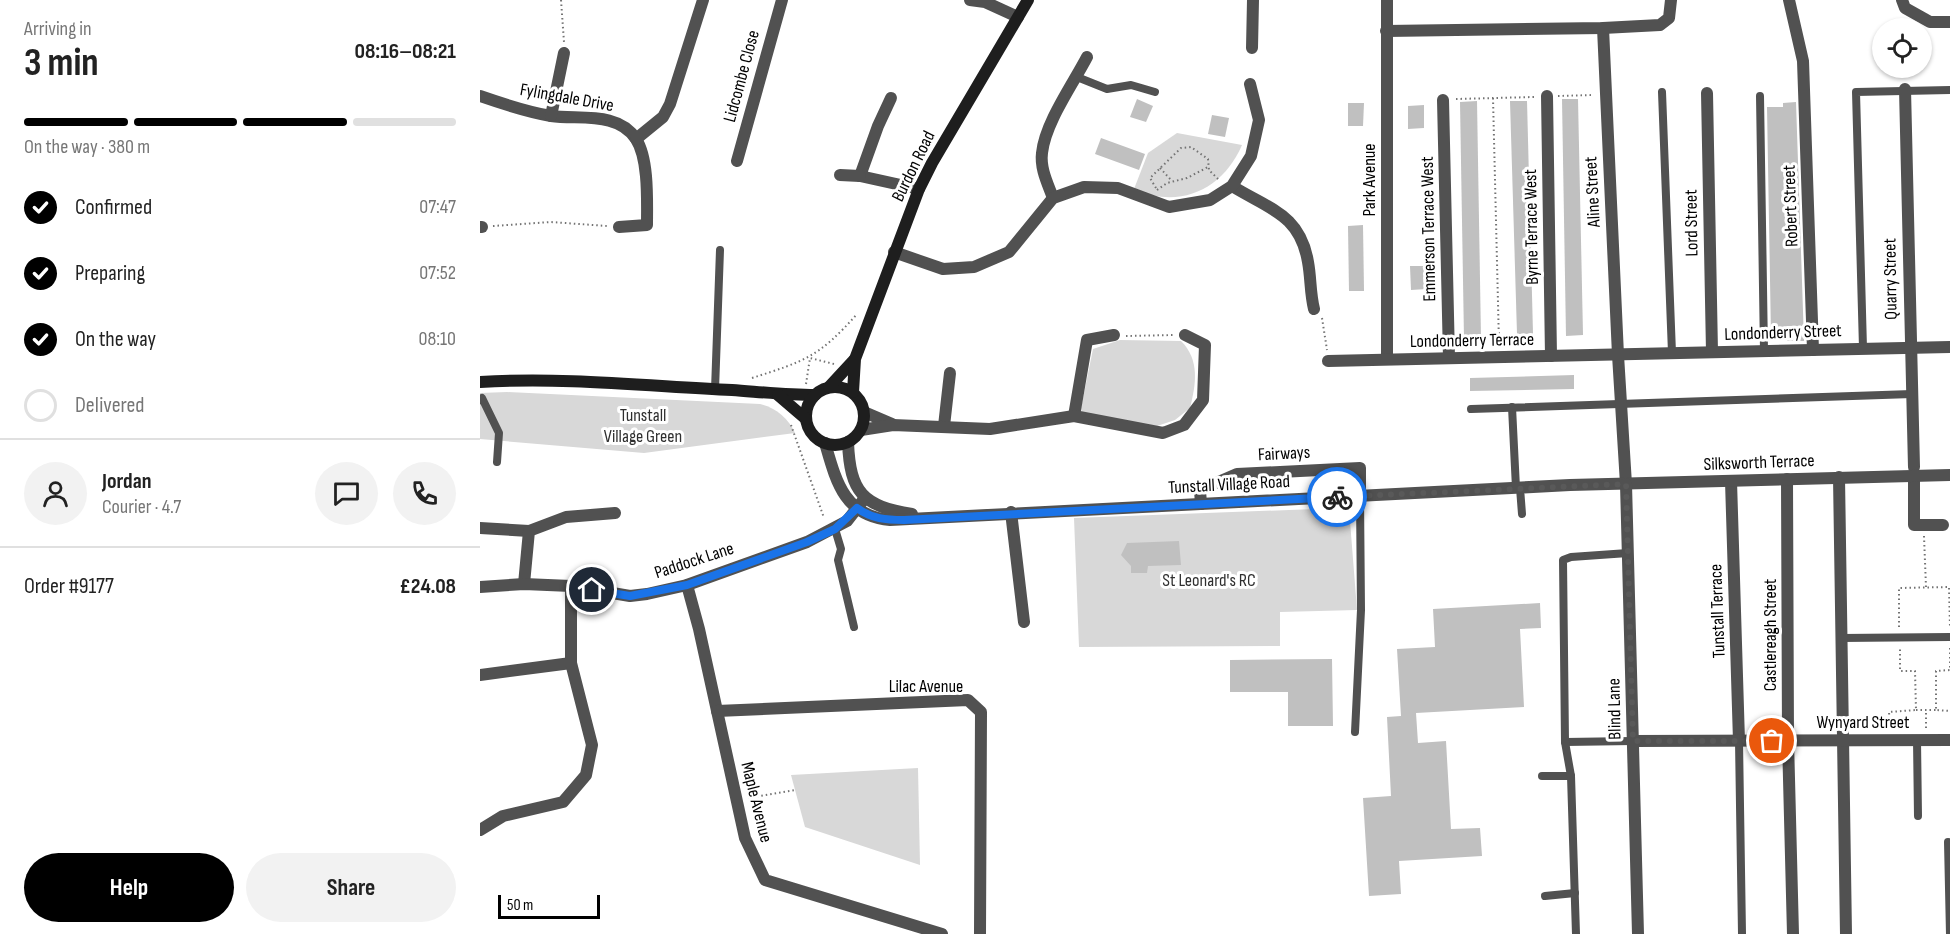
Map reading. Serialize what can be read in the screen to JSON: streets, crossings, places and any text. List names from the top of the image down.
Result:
{
  "streets": {
    "main road": ["Burdon Road"],
    "street": [
      "Lidcombe Close",
      "Fylingdale Drive",
      "Park Avenue",
      "Aline Street",
      "Robert Street",
      "Lord Street",
      "Byrne Terrace West",
      "Emmerson Terrace West",
      "Quarry Street",
      "Londonderry Street",
      "Londonderry Terrace",
      "Fairways",
      "Silksworth Terrace",
      "Tunstall Village Road",
      "Paddock Lane",
      "Tunstall Terrace",
      "Castlereagh Street",
      "Lilac Avenue",
      "Blind Lane",
      "Wynyard Street",
      "Maple Avenue"
    ]
  },
  "crossings": [
    ["Park Avenue", "Londonderry Terrace"],
    ["Aline Street", "Londonderry Street"],
    ["Aline Street", "Londonderry Terrace"],
    ["Aline Street", "Blind Lane"],
    ["Robert Street", "Londonderry Street"],
    ["Lord Street", "Londonderry Street"],
    ["Byrne Terrace West", "Londonderry Terrace"],
    ["Emmerson Terrace West", "Londonderry Terrace"],
    ["Quarry Street", "Londonderry Street"],
    ["Quarry Street", "Silksworth Terrace"],
    ["Londonderry Street", "Londonderry Terrace"],
    ["Fairways", "Tunstall Village Road"],
    ["Silksworth Terrace", "Tunstall Village Road"],
    ["Silksworth Terrace", "Tunstall Terrace"],
    ["Silksworth Terrace", "Castlereagh Street"],
    ["Silksworth Terrace", "Blind Lane"],
    ["Tunstall Village Road", "Paddock Lane"],
    ["Paddock Lane", "Maple Avenue"],
    ["Tunstall Terrace", "Wynyard Street"],
    ["Castlereagh Street", "Wynyard Street"],
    ["Lilac Avenue", "Maple Avenue"],
    ["Blind Lane", "Wynyard Street"]
  ],
  "parks": ["Tunstall Village Green", "St Leonard's RC"],
  "scale_bar": "50 m",
  "page": {
    "heading": ["3 min", "Arriving in", "08:16–08:21"],
    "panel": [
      "Jordan",
      "Courier · 4.7",
      "Order #9177",
      "£24.08"
    ],
    "bar": "On the way · 380 m",
    "list": [
      ["Confirmed", "07:47"],
      ["Preparing", "07:52"],
      ["On the way", "08:10"],
      "Delivered"
    ],
    "buttons": ["Help", "Share"],
    "scale": "50 m"
  }
}
